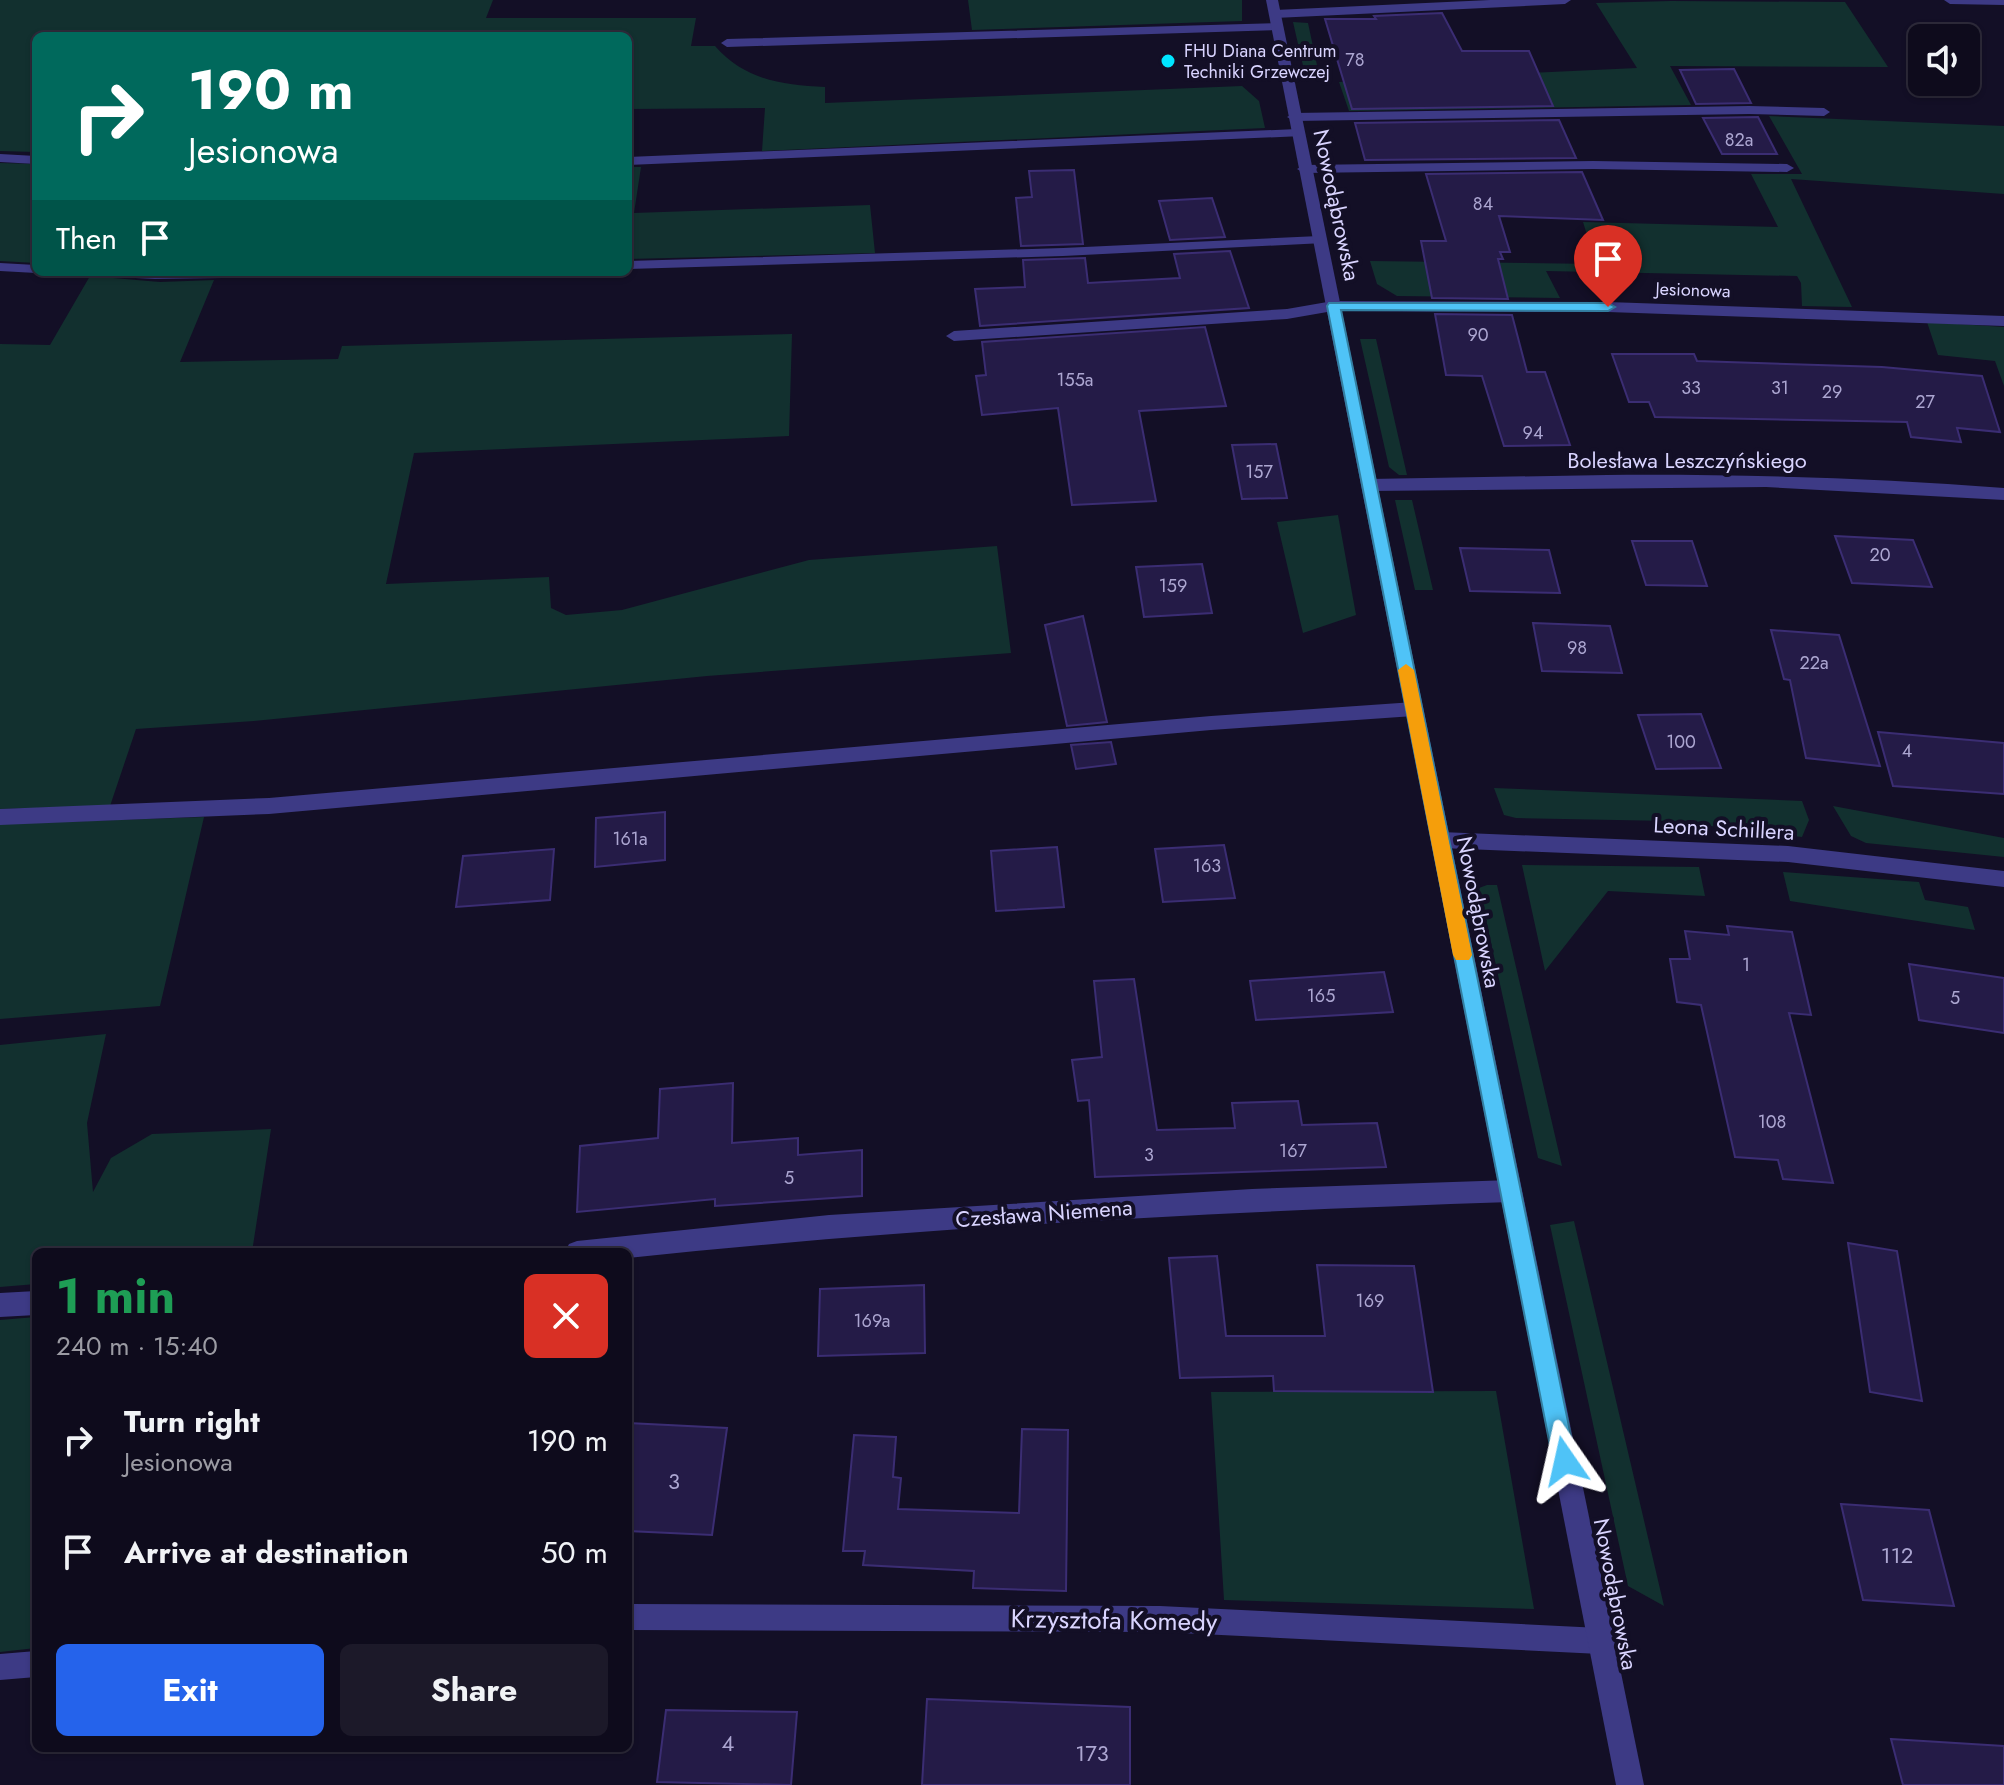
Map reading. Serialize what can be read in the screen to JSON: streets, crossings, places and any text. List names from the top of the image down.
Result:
{
  "streets": {
    "street": [
      "Nowodąbrowska",
      "Jesionowa",
      "Bolesława Leszczyńskiego",
      "Leona Schillera",
      "Czesława Niemena",
      "Krzysztofa Komedy"
    ]
  },
  "crossings": [
    ["Nowodąbrowska", "Jesionowa"],
    ["Nowodąbrowska", "Bolesława Leszczyńskiego"],
    ["Nowodąbrowska", "Leona Schillera"],
    ["Nowodąbrowska", "Czesława Niemena"],
    ["Nowodąbrowska", "Krzysztofa Komedy"]
  ],
  "places": ["FHU Diana Centrum Techniki Grzewczej"],
  "house_numbers": [
    "78",
    "82a",
    "84",
    "90",
    "155a",
    "33",
    "31",
    "29",
    "27",
    "94",
    "157",
    "20",
    "159",
    "98",
    "22a",
    "100",
    "4",
    "161a",
    "163",
    "1",
    "165",
    "5",
    "108",
    "167",
    "3",
    "5",
    "169",
    "169a",
    "3",
    "112",
    "4",
    "173"
  ],
  "page": {
    "turn": ["190 m", "Jesionowa"],
    "then": "Then",
    "heading": ["1 min", "240 m · 15:40"],
    "list": [
      {
        "name": "Turn right",
        "note": "Jesionowa",
        "value": "190 m"
      },
      {
        "name": "Arrive at destination",
        "value": "50 m"
      }
    ],
    "buttons": ["Exit", "Share"]
  }
}
